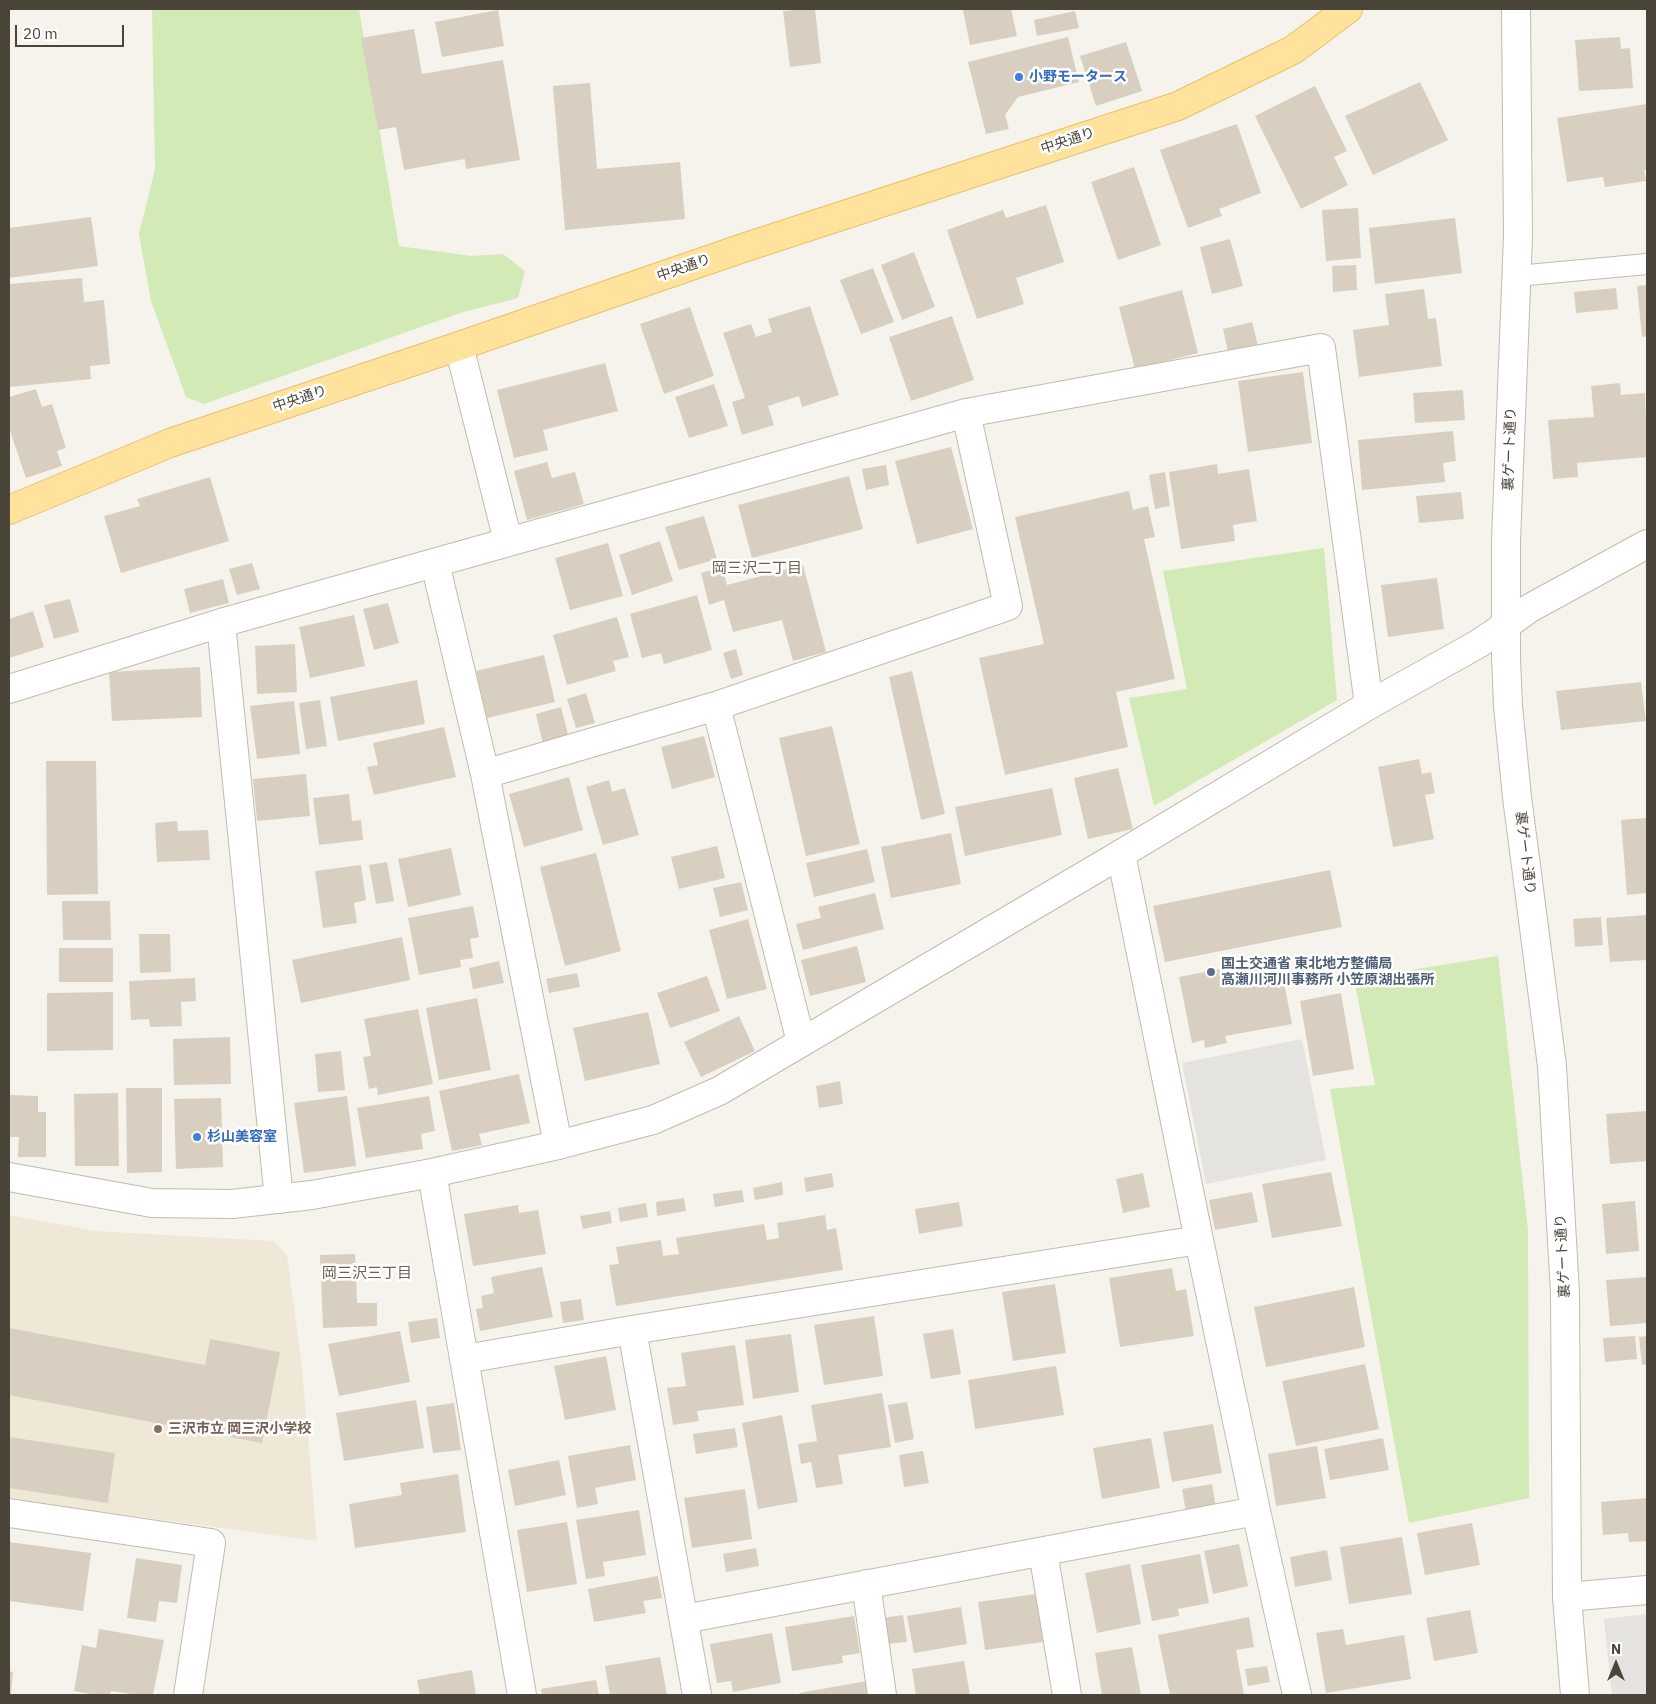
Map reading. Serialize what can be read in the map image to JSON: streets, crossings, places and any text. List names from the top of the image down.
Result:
{
  "streets": {
    "main road": ["中央通り"],
    "street": ["裏ゲート通り"]
  },
  "districts": ["岡三沢二丁目", "岡三沢三丁目"],
  "places": [
    "小野モータース",
    "国土交通省 東北地方整備局 高瀬川河川事務所 小笠原湖出張所",
    "杉山美容室",
    "三沢市立 岡三沢小学校"
  ],
  "scale_bar": "20 m",
  "north": "top"
}
